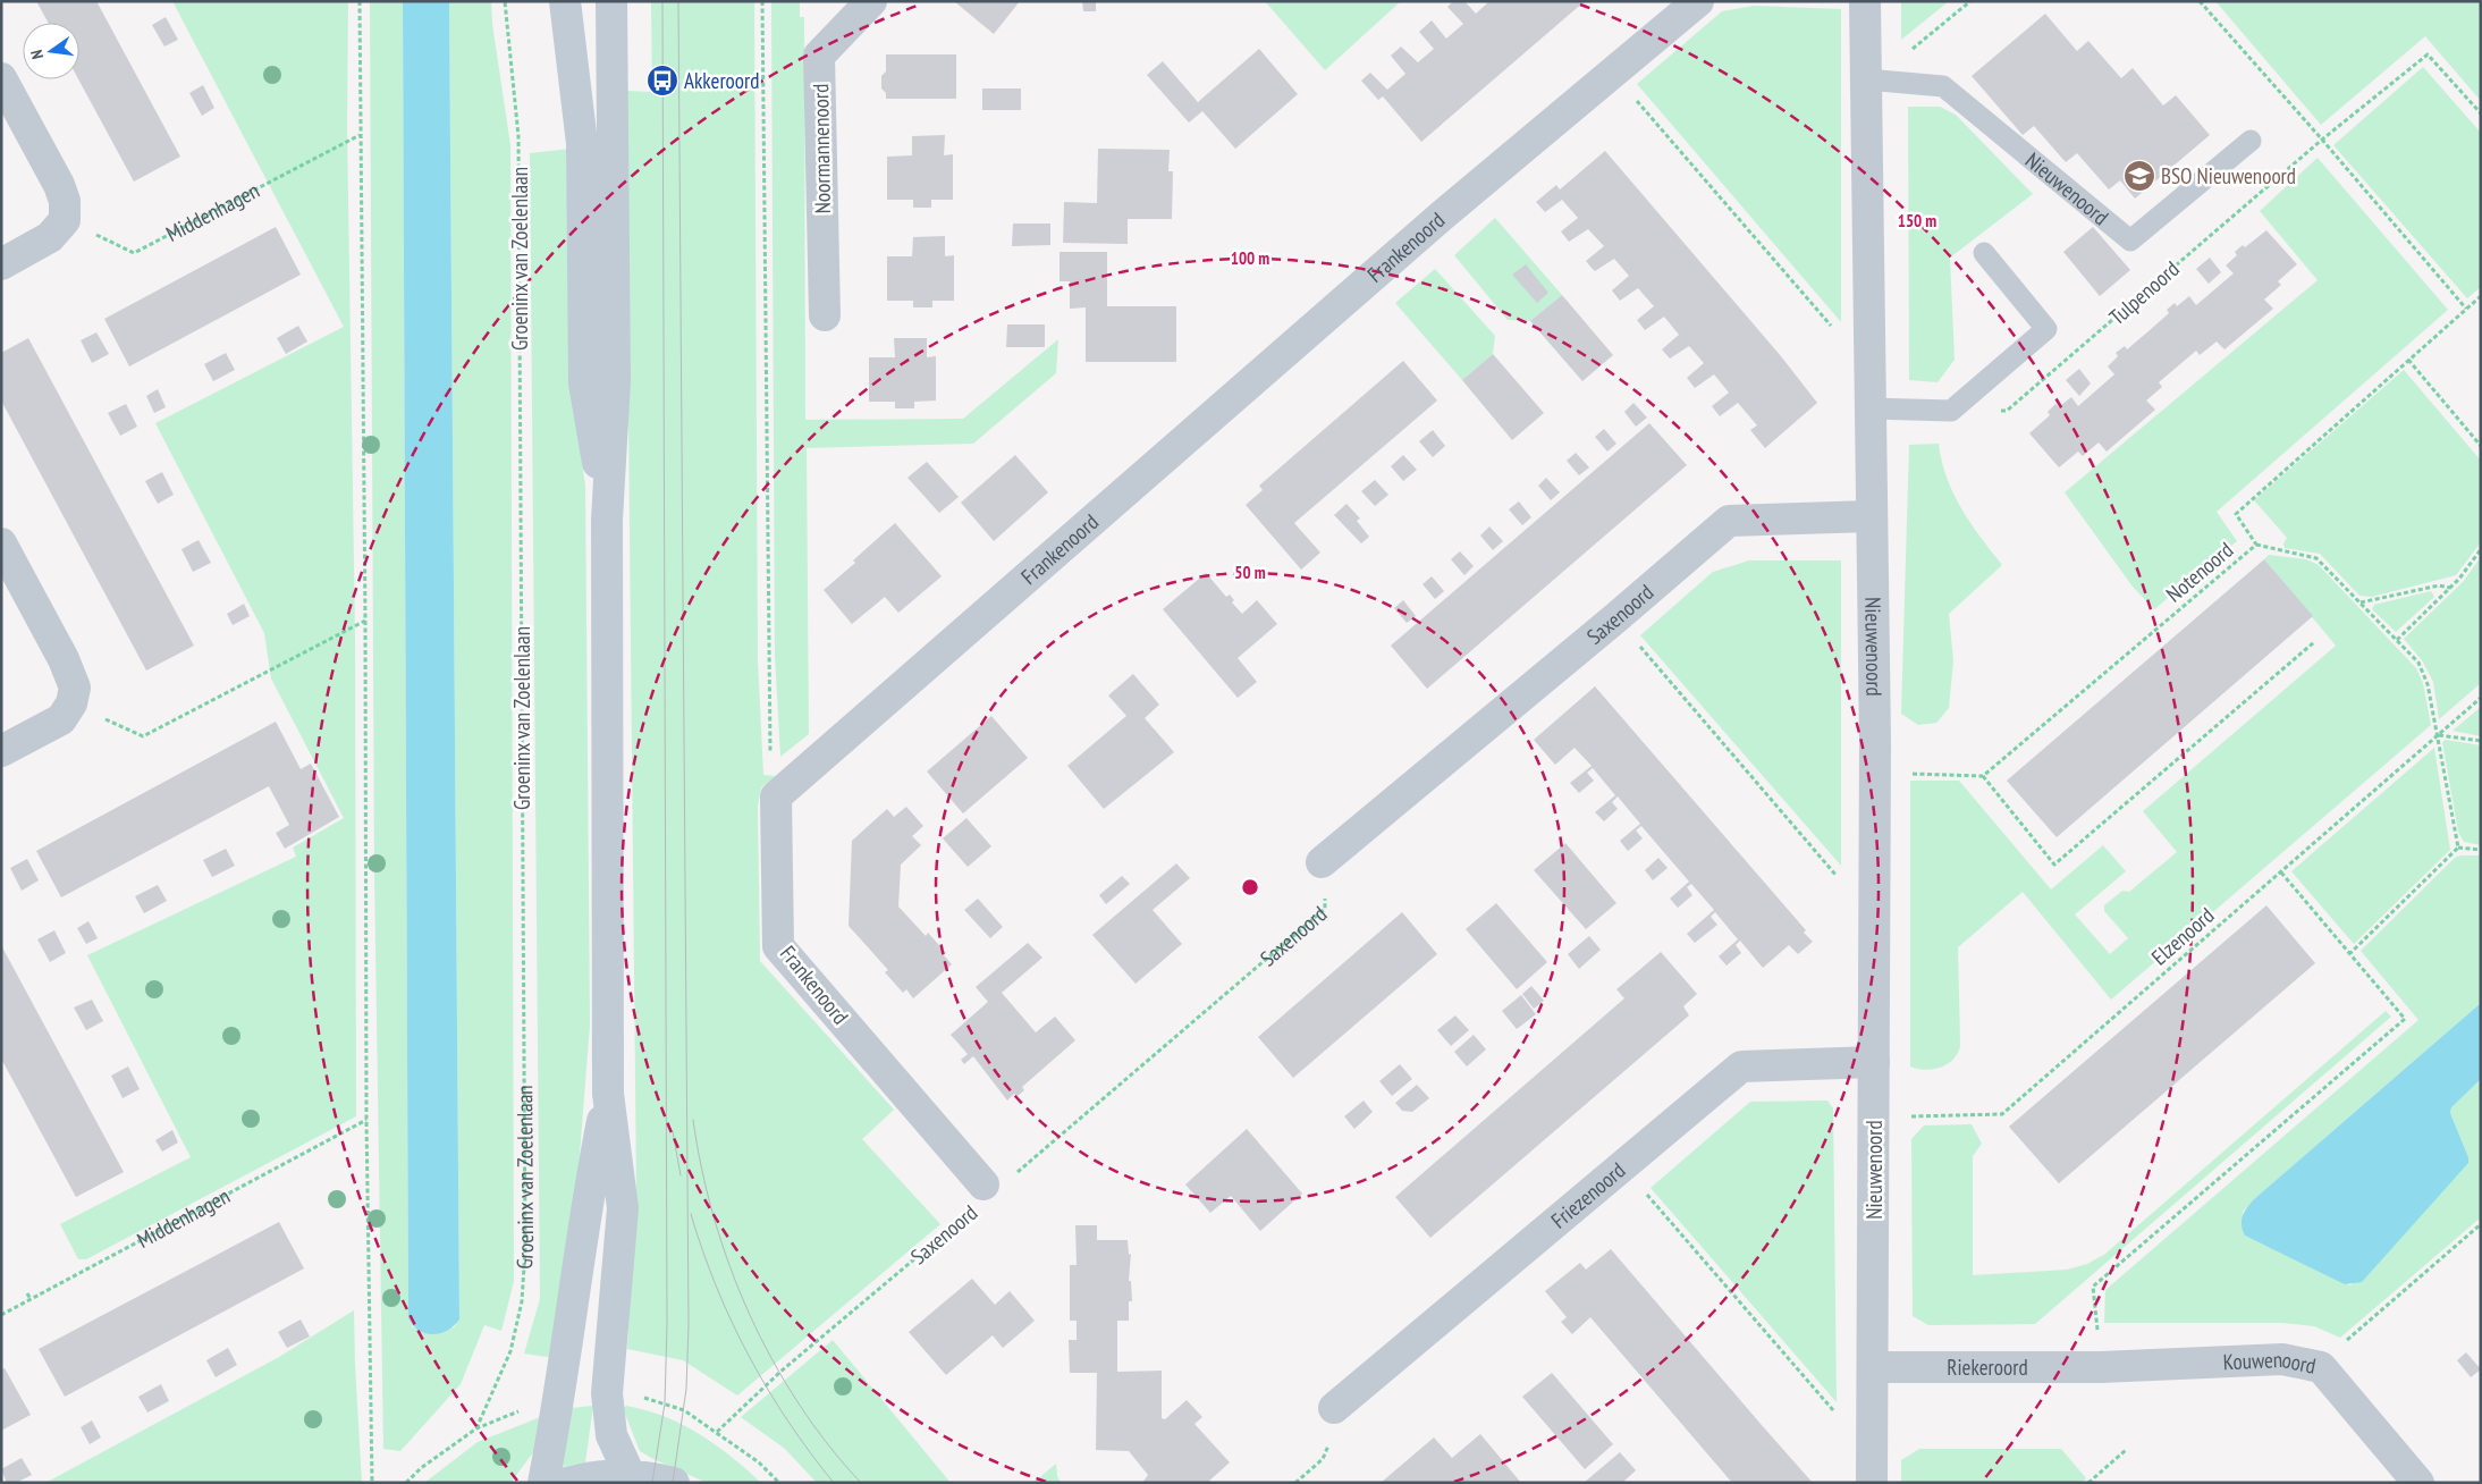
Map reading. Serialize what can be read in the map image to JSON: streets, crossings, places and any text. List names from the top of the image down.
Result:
{
  "streets": {
    "street": [
      "Noormannenoord",
      "Nieuwenoord",
      "Frankenoord",
      "Saxenoord",
      "Friezenoord",
      "Kouwenoord",
      "Riekeroord"
    ],
    "path": [
      "Middenhagen",
      "Groeninx van Zoelenlaan",
      "Tulpenoord",
      "Notenoord",
      "Elzenoord"
    ]
  },
  "crossings": [
    ["Nieuwenoord", "Saxenoord"],
    ["Nieuwenoord", "Elzenoord"],
    ["Nieuwenoord", "Friezenoord"],
    ["Nieuwenoord", "Riekeroord"],
    ["Frankenoord", "Saxenoord"],
    ["Kouwenoord", "Riekeroord"]
  ],
  "places": {
    "bus stop": ["Akkeroord"],
    "school or university": ["BSO Nieuwenoord"]
  },
  "north": "left",
  "rings": ["150 m", "100 m", "50 m"]
}
